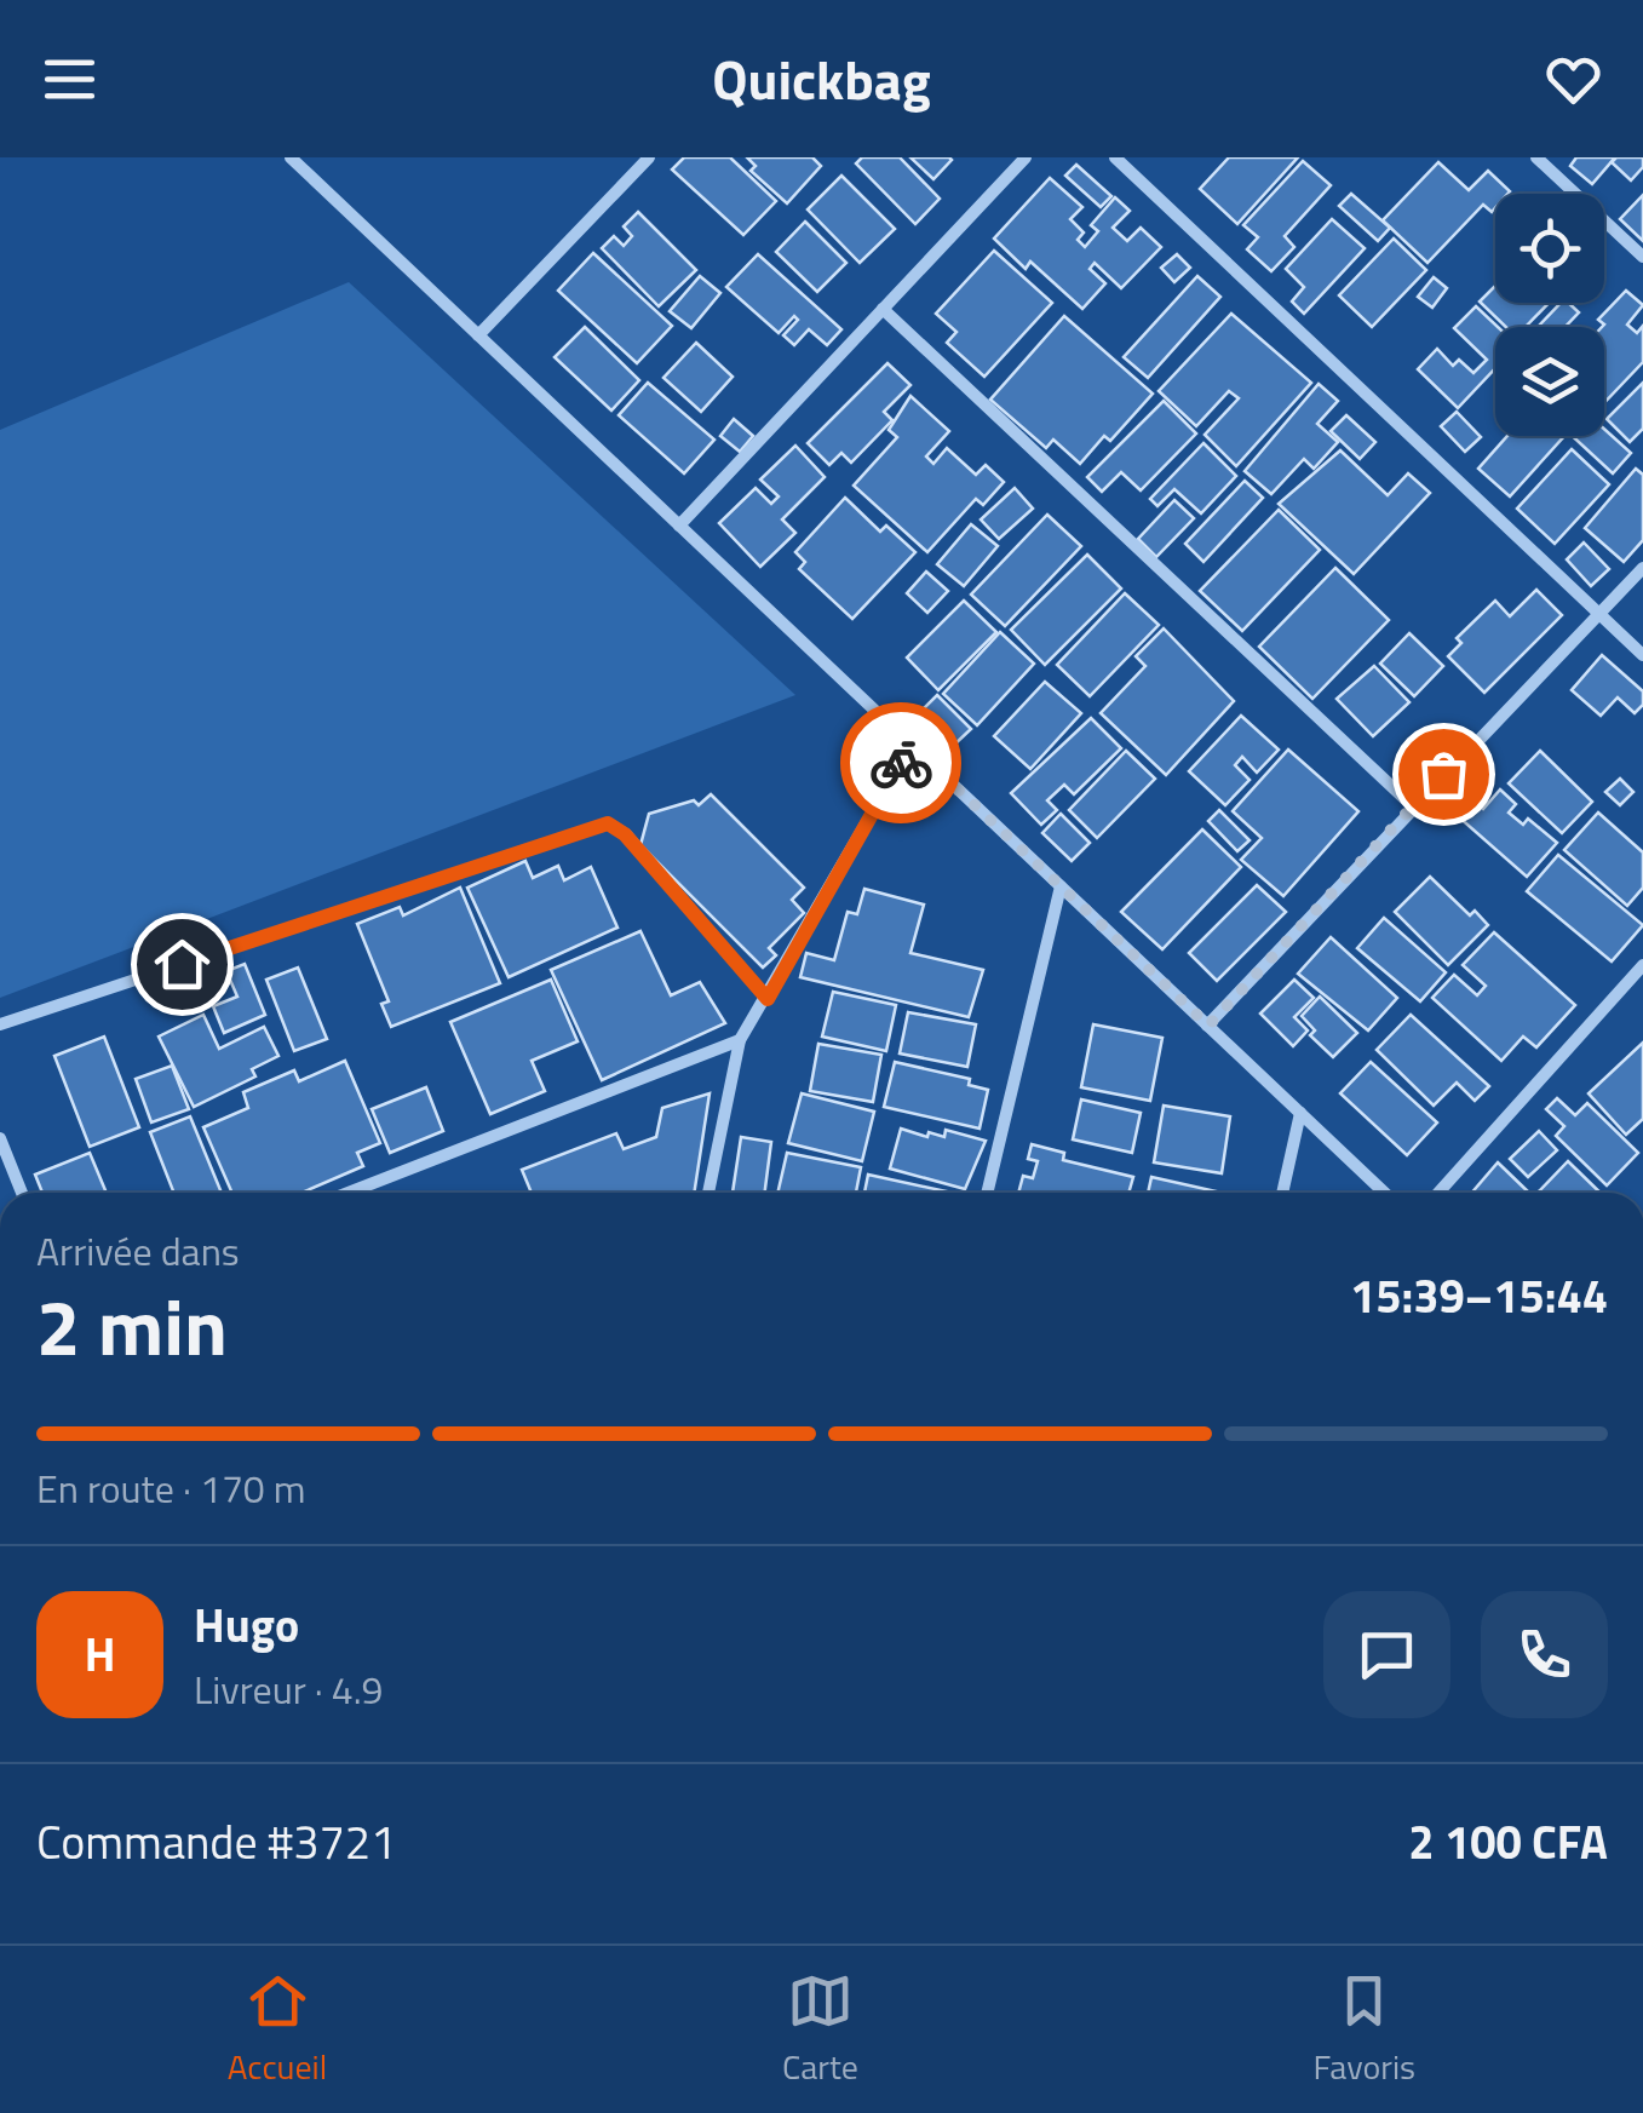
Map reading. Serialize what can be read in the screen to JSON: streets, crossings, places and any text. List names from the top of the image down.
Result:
{
  "page": {
    "header": "Quickbag",
    "heading": ["2 min", "Arrivée dans", "15:39–15:44"],
    "panel": [
      "Hugo",
      "Livreur · 4.9",
      "Commande #3721",
      "2 100 CFA"
    ],
    "bar": "En route · 170 m",
    "round": "H",
    "tabs": ["Accueil", "Carte", "Favoris"]
  }
}
